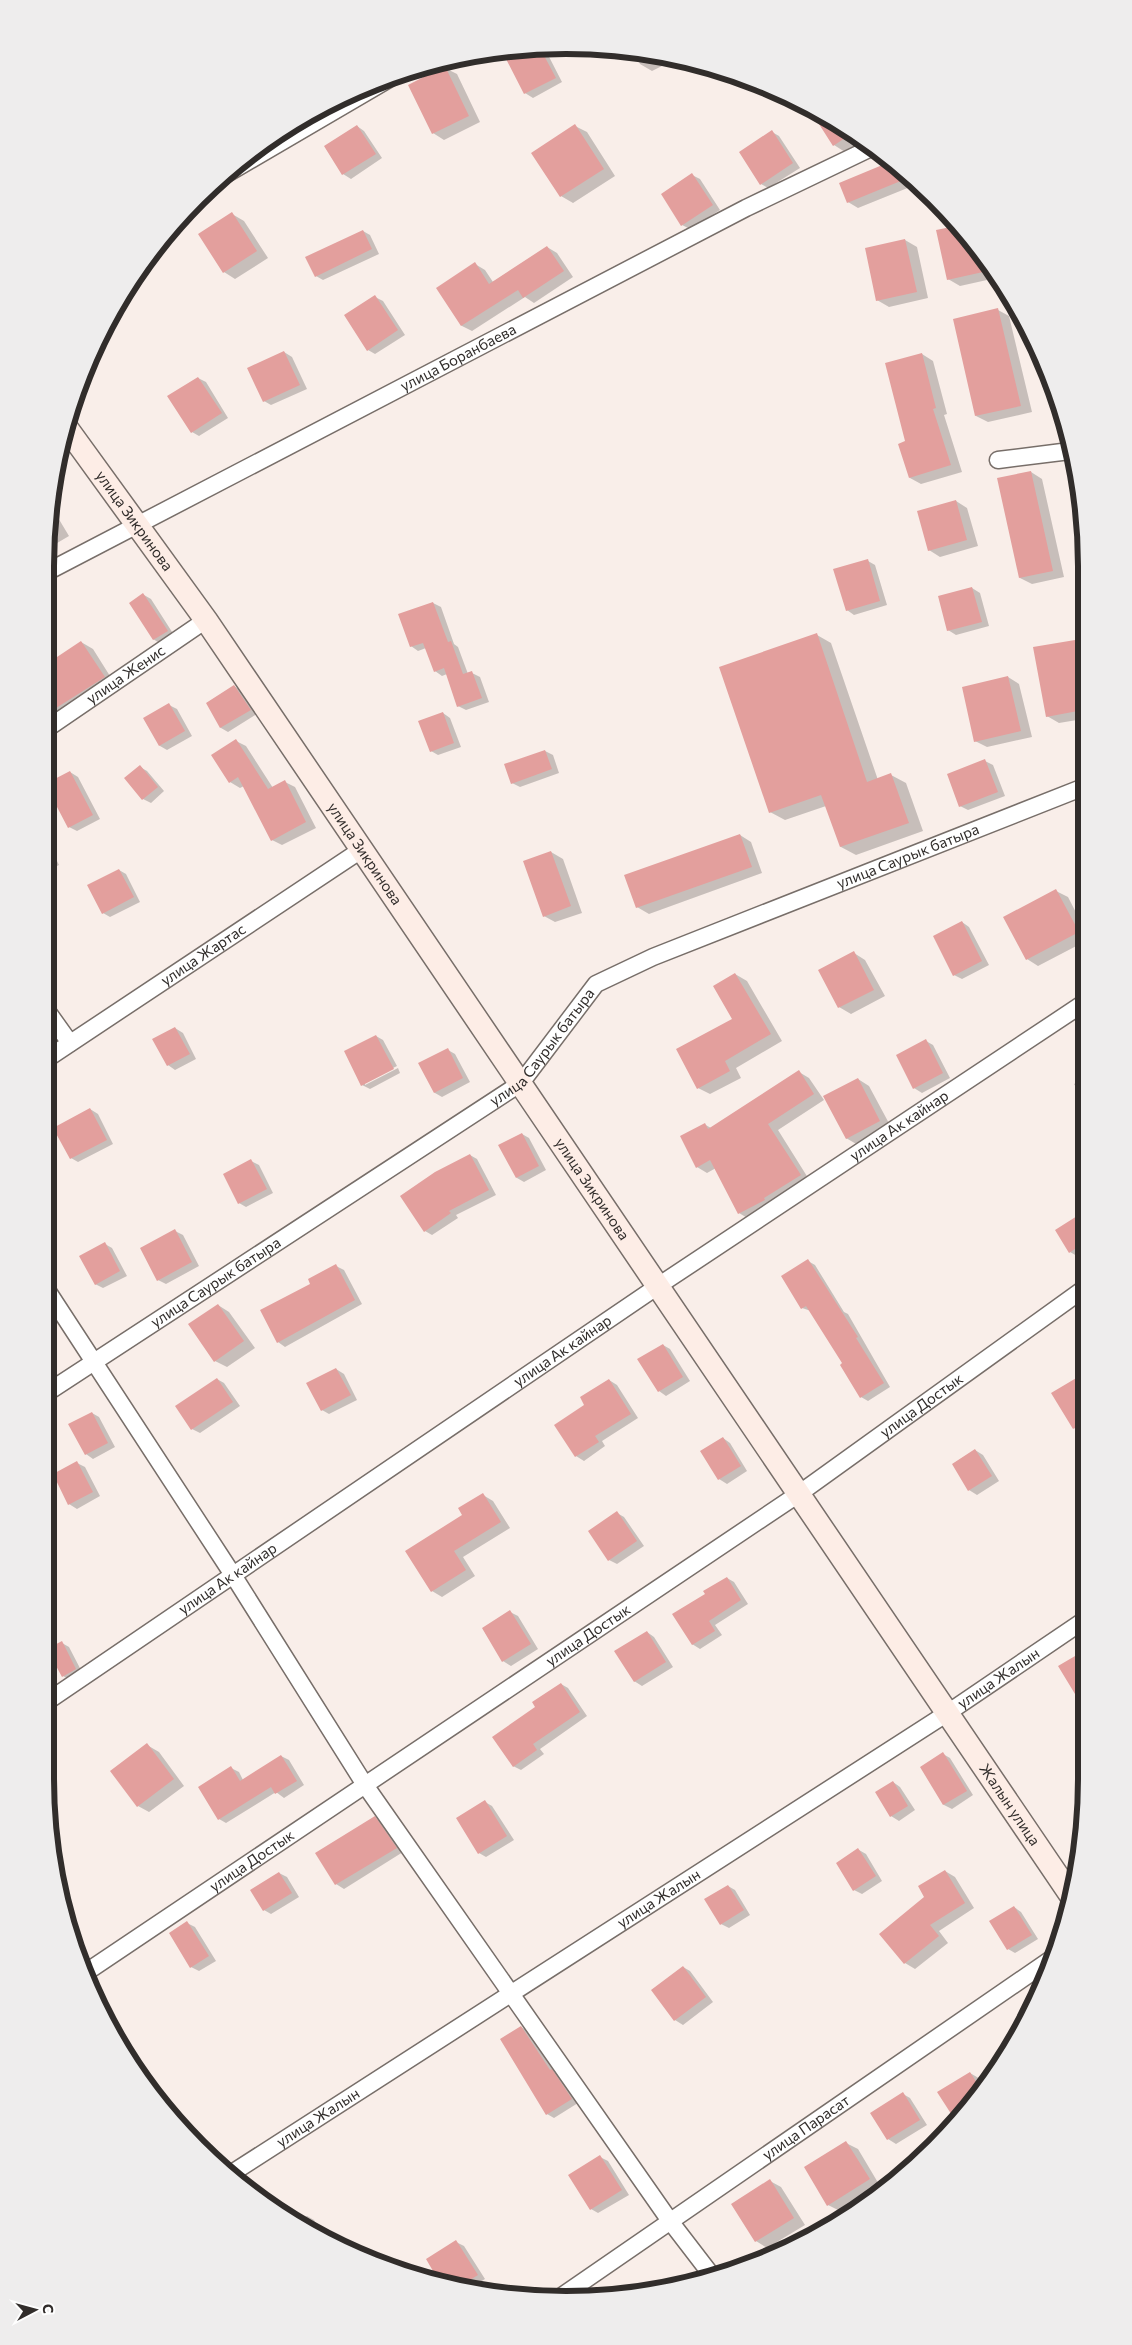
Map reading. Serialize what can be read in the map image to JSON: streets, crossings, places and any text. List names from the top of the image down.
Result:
{
  "streets": {
    "street": [
      "улица Боранбаева",
      "улица Зикринова",
      "улица Женис",
      "улица Саурык батыра",
      "улица Жартас",
      "улица Ак кайнар",
      "улица Достык",
      "улица Жалын",
      "Жалын улица",
      "улица Парасат"
    ]
  },
  "crossings": [
    ["улица Боранбаева", "улица Зикринова"],
    ["улица Зикринова", "улица Женис"],
    ["улица Зикринова", "улица Саурык батыра"],
    ["улица Зикринова", "улица Жартас"],
    ["улица Зикринова", "улица Ак кайнар"],
    ["улица Зикринова", "улица Достык"],
    ["улица Зикринова", "Жалын улица"],
    ["улица Достык", "Жалын улица"],
    ["улица Жалын", "Жалын улица"]
  ],
  "north": "right"
}
